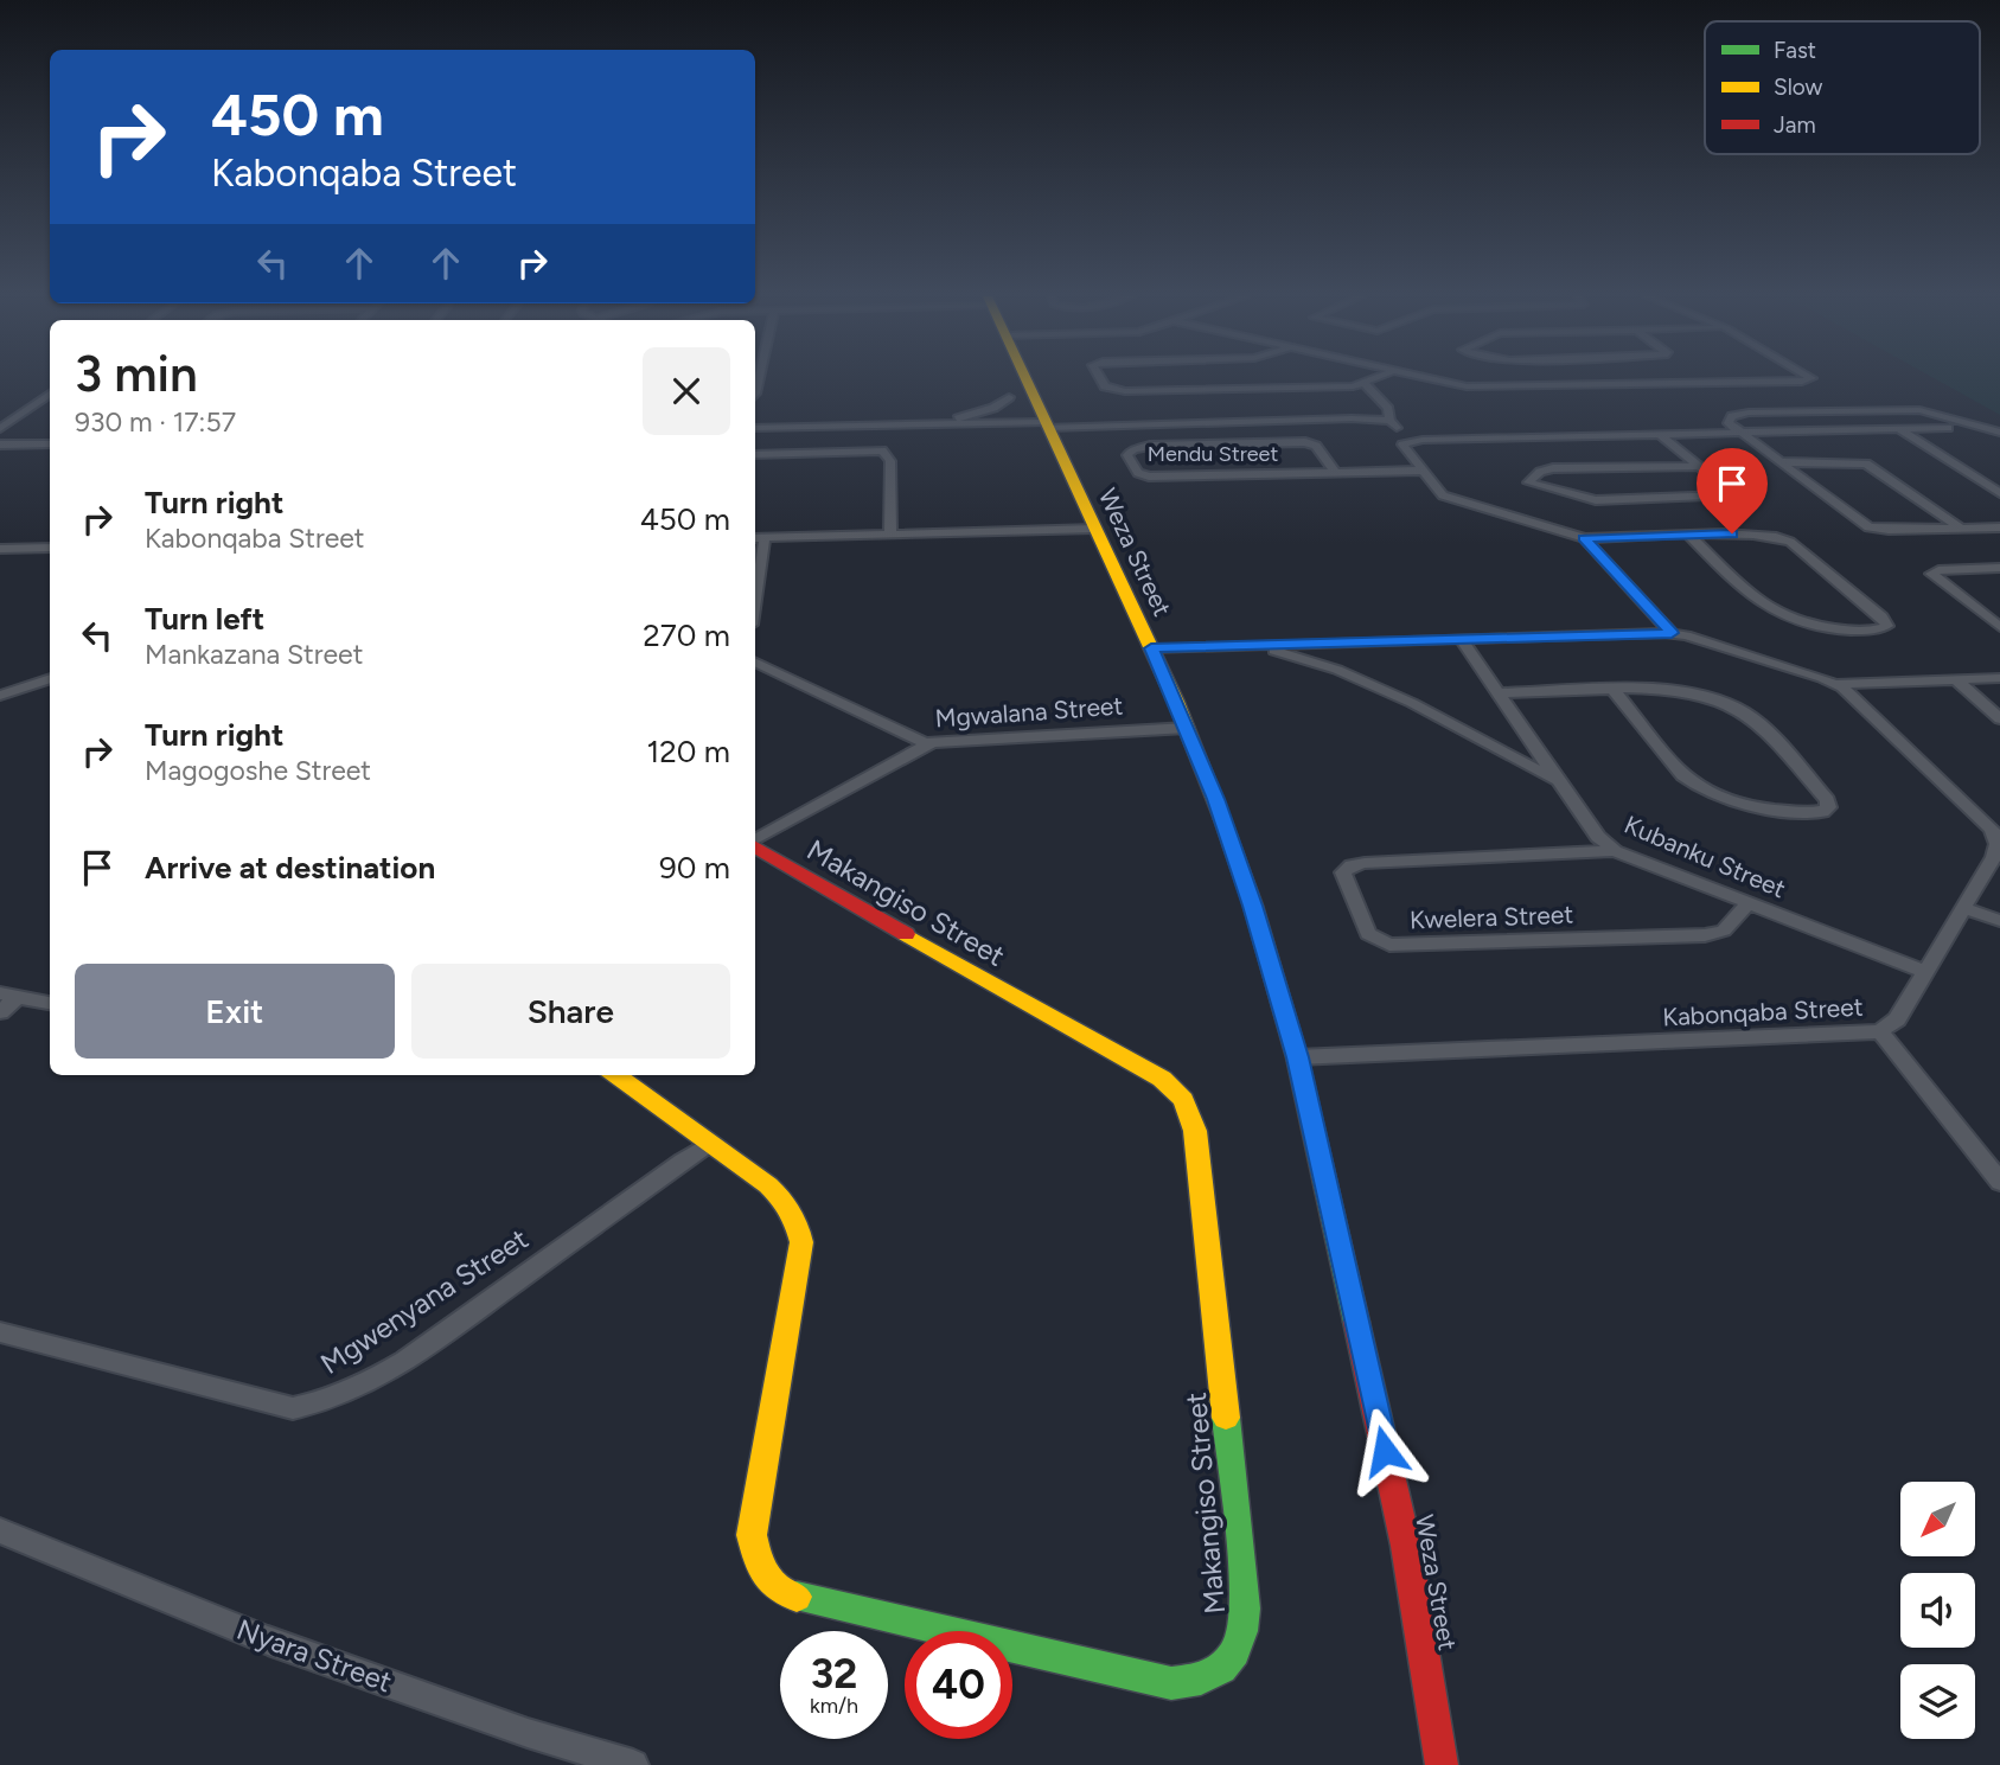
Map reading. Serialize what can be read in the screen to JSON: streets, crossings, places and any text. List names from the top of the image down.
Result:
{
  "streets": {
    "street": [
      "Mendu Street",
      "Weza Street",
      "Mgwalana Street",
      "Kubanku Street",
      "Makangiso Street",
      "Kwelera Street",
      "Kabonqaba Street",
      "Mgwenyana Street",
      "Nyara Street"
    ]
  },
  "crossings": [
    ["Weza Street", "Mgwalana Street"],
    ["Weza Street", "Kabonqaba Street"],
    ["Kubanku Street", "Kwelera Street"],
    ["Kubanku Street", "Kabonqaba Street"],
    ["Makangiso Street", "Mgwenyana Street"]
  ],
  "legend": ["Fast", "Slow", "Jam"],
  "north": "bottom left",
  "page": {
    "turn": ["450 m", "Kabonqaba Street"],
    "heading": ["3 min", "930 m · 17:57"],
    "list": [
      {
        "name": "Turn right",
        "note": "Kabonqaba Street",
        "value": "450 m"
      },
      {
        "name": "Turn left",
        "note": "Mankazana Street",
        "value": "270 m"
      },
      {
        "name": "Turn right",
        "note": "Magogoshe Street",
        "value": "120 m"
      },
      {
        "name": "Arrive at destination",
        "value": "90 m"
      }
    ],
    "buttons": ["Exit", "Share"],
    "speed": "32 km/h",
    "limit": "40"
  }
}
